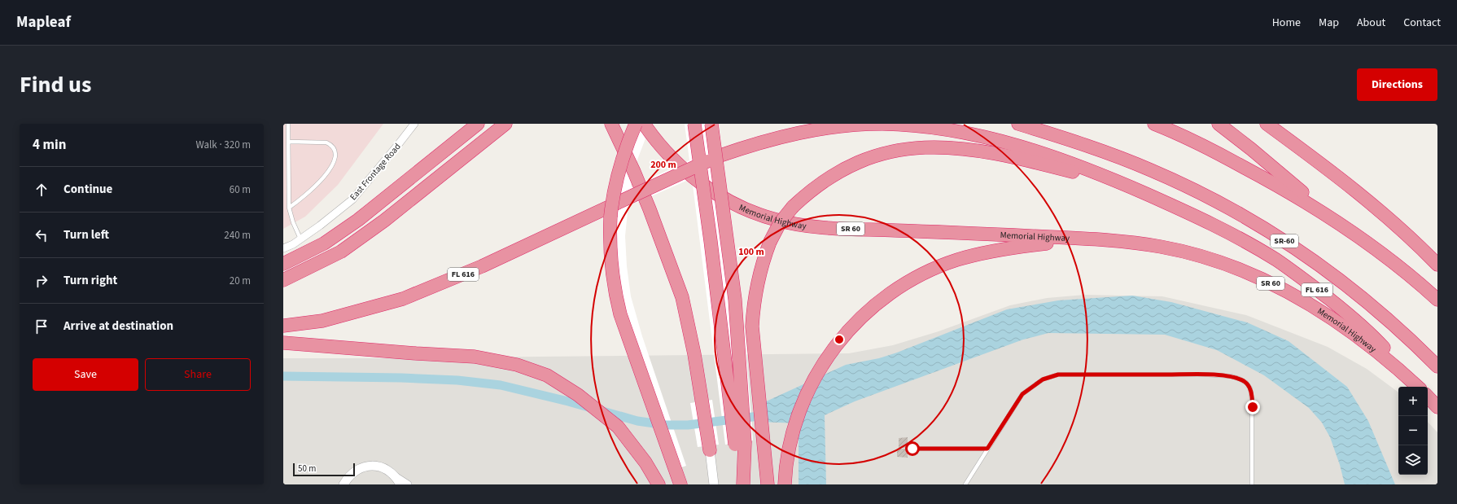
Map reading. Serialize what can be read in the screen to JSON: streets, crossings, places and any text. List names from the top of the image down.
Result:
{
  "streets": {
    "highway": [
      "Memorial Highway",
      "SR 60",
      "SR-60",
      "FL 616"
    ],
    "street": ["East Frontage Road"]
  },
  "scale_bar": "50 m",
  "page": {
    "header": "Mapleaf",
    "nav": [
      "Home",
      "Map",
      "About",
      "Contact"
    ],
    "title": "Find us",
    "buttons": [
      "Directions",
      ["Save", "Share"]
    ],
    "heading": ["4 min", "Walk · 320 m"],
    "list": [
      ["Continue", "60 m"],
      ["Turn left", "240 m"],
      ["Turn right", "20 m"],
      "Arrive at destination"
    ],
    "map_buttons": ["+", "−"],
    "scale": "50 m"
  },
  "rings": ["200 m", "100 m"]
}
